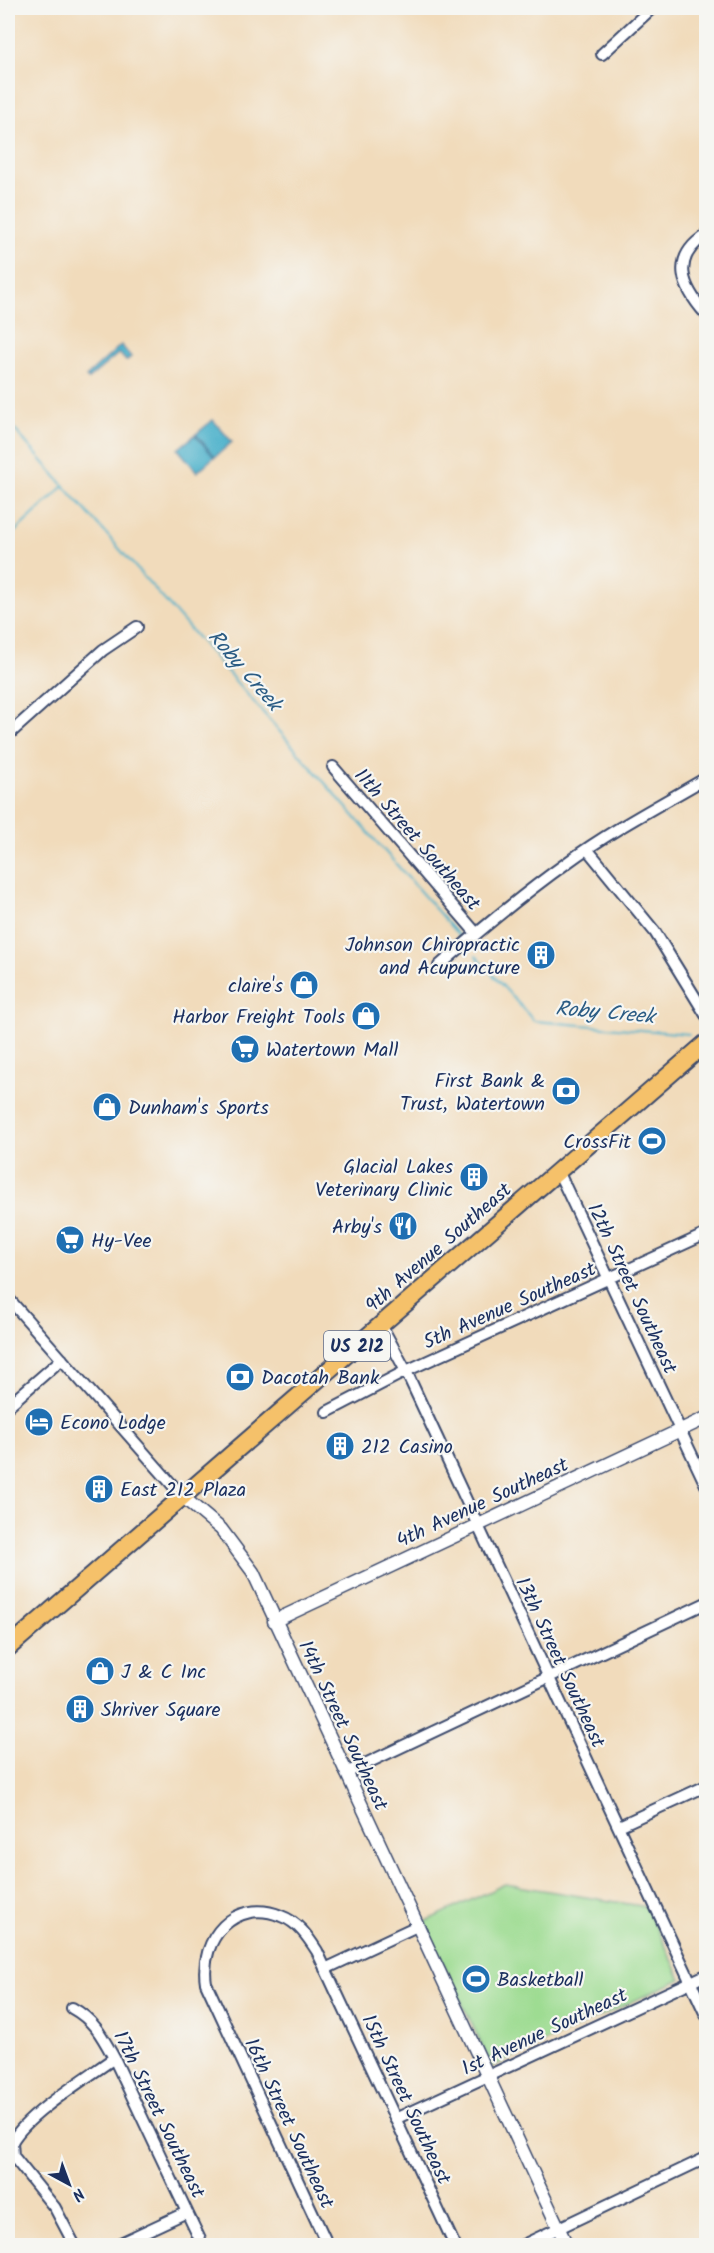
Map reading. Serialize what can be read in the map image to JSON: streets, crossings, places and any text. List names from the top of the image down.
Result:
{
  "streets": {
    "main road": ["9th Avenue Southeast", "US 212"],
    "street": [
      "11th Street Southeast",
      "12th Street Southeast",
      "5th Avenue Southeast",
      "4th Avenue Southeast",
      "13th Street Southeast",
      "14th Street Southeast",
      "1st Avenue Southeast",
      "15th Street Southeast",
      "17th Street Southeast",
      "16th Street Southeast"
    ]
  },
  "crossings": [
    ["9th Avenue Southeast", "12th Street Southeast"],
    ["9th Avenue Southeast", "13th Street Southeast"],
    ["9th Avenue Southeast", "14th Street Southeast"],
    ["12th Street Southeast", "5th Avenue Southeast"],
    ["12th Street Southeast", "4th Avenue Southeast"],
    ["5th Avenue Southeast", "13th Street Southeast"],
    ["4th Avenue Southeast", "13th Street Southeast"],
    ["4th Avenue Southeast", "14th Street Southeast"],
    ["13th Street Southeast", "1st Avenue Southeast"],
    ["14th Street Southeast", "1st Avenue Southeast"],
    ["1st Avenue Southeast", "15th Street Southeast"],
    ["15th Street Southeast", "16th Street Southeast"]
  ],
  "water": ["Roby Creek"],
  "places": {
    "building": [
      "Johnson Chiropractic and Acupuncture",
      "Glacial Lakes Veterinary Clinic",
      "212 Casino",
      "East 212 Plaza",
      "Shriver Square"
    ],
    "shop": [
      "claire's",
      "Harbor Freight Tools",
      "Dunham's Sports",
      "J & C Inc"
    ],
    "supermarket": ["Watertown Mall", "Hy-Vee"],
    "bank": ["First Bank & Trust, Watertown", "Dacotah Bank"],
    "sports": ["CrossFit", "Basketball"],
    "restaurant": ["Arby's"],
    "hotel": ["Econo Lodge"]
  },
  "north": "bottom right"
}
